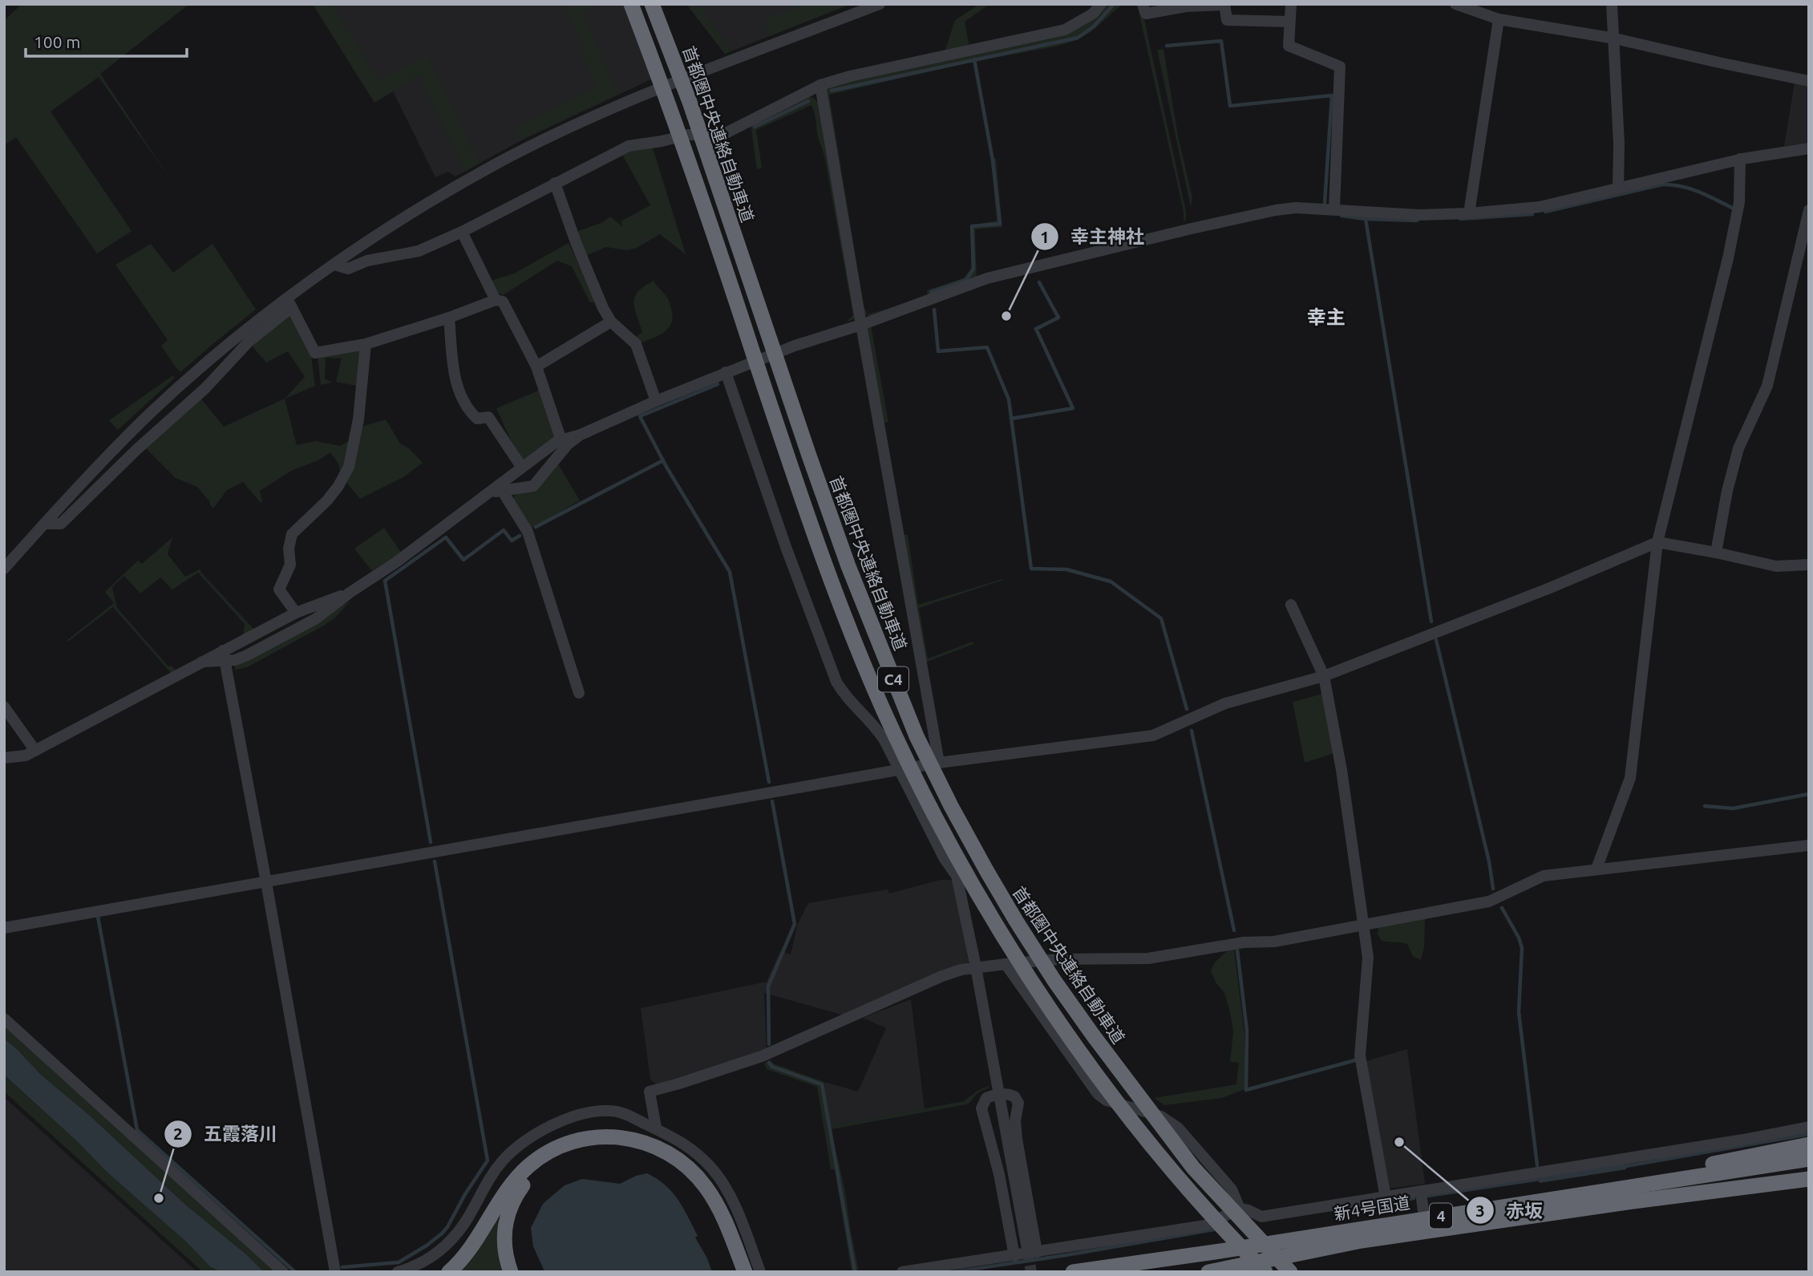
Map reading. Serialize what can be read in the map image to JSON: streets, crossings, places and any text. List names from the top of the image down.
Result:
{
  "streets": {
    "highway": [
      "首都圏中央連絡自動車道",
      "C4",
      "新4号国道",
      "4"
    ]
  },
  "districts": ["幸主"],
  "places": ["幸主神社", "赤坂", "五霞落川"],
  "scale_bar": "100 m"
}
